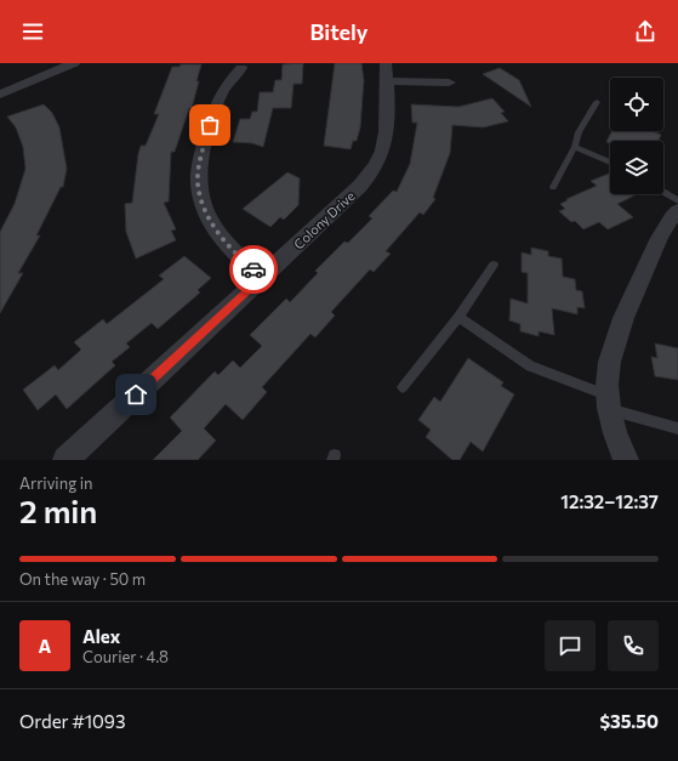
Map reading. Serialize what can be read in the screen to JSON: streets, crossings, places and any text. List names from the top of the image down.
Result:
{
  "streets": {
    "street": ["Colony Drive"]
  },
  "page": {
    "header": "Bitely",
    "heading": ["2 min", "Arriving in", "12:32–12:37"],
    "panel": [
      "Alex",
      "Courier · 4.8",
      "Order #1093",
      "$35.50"
    ],
    "bar": "On the way · 50 m",
    "round": "A"
  }
}
